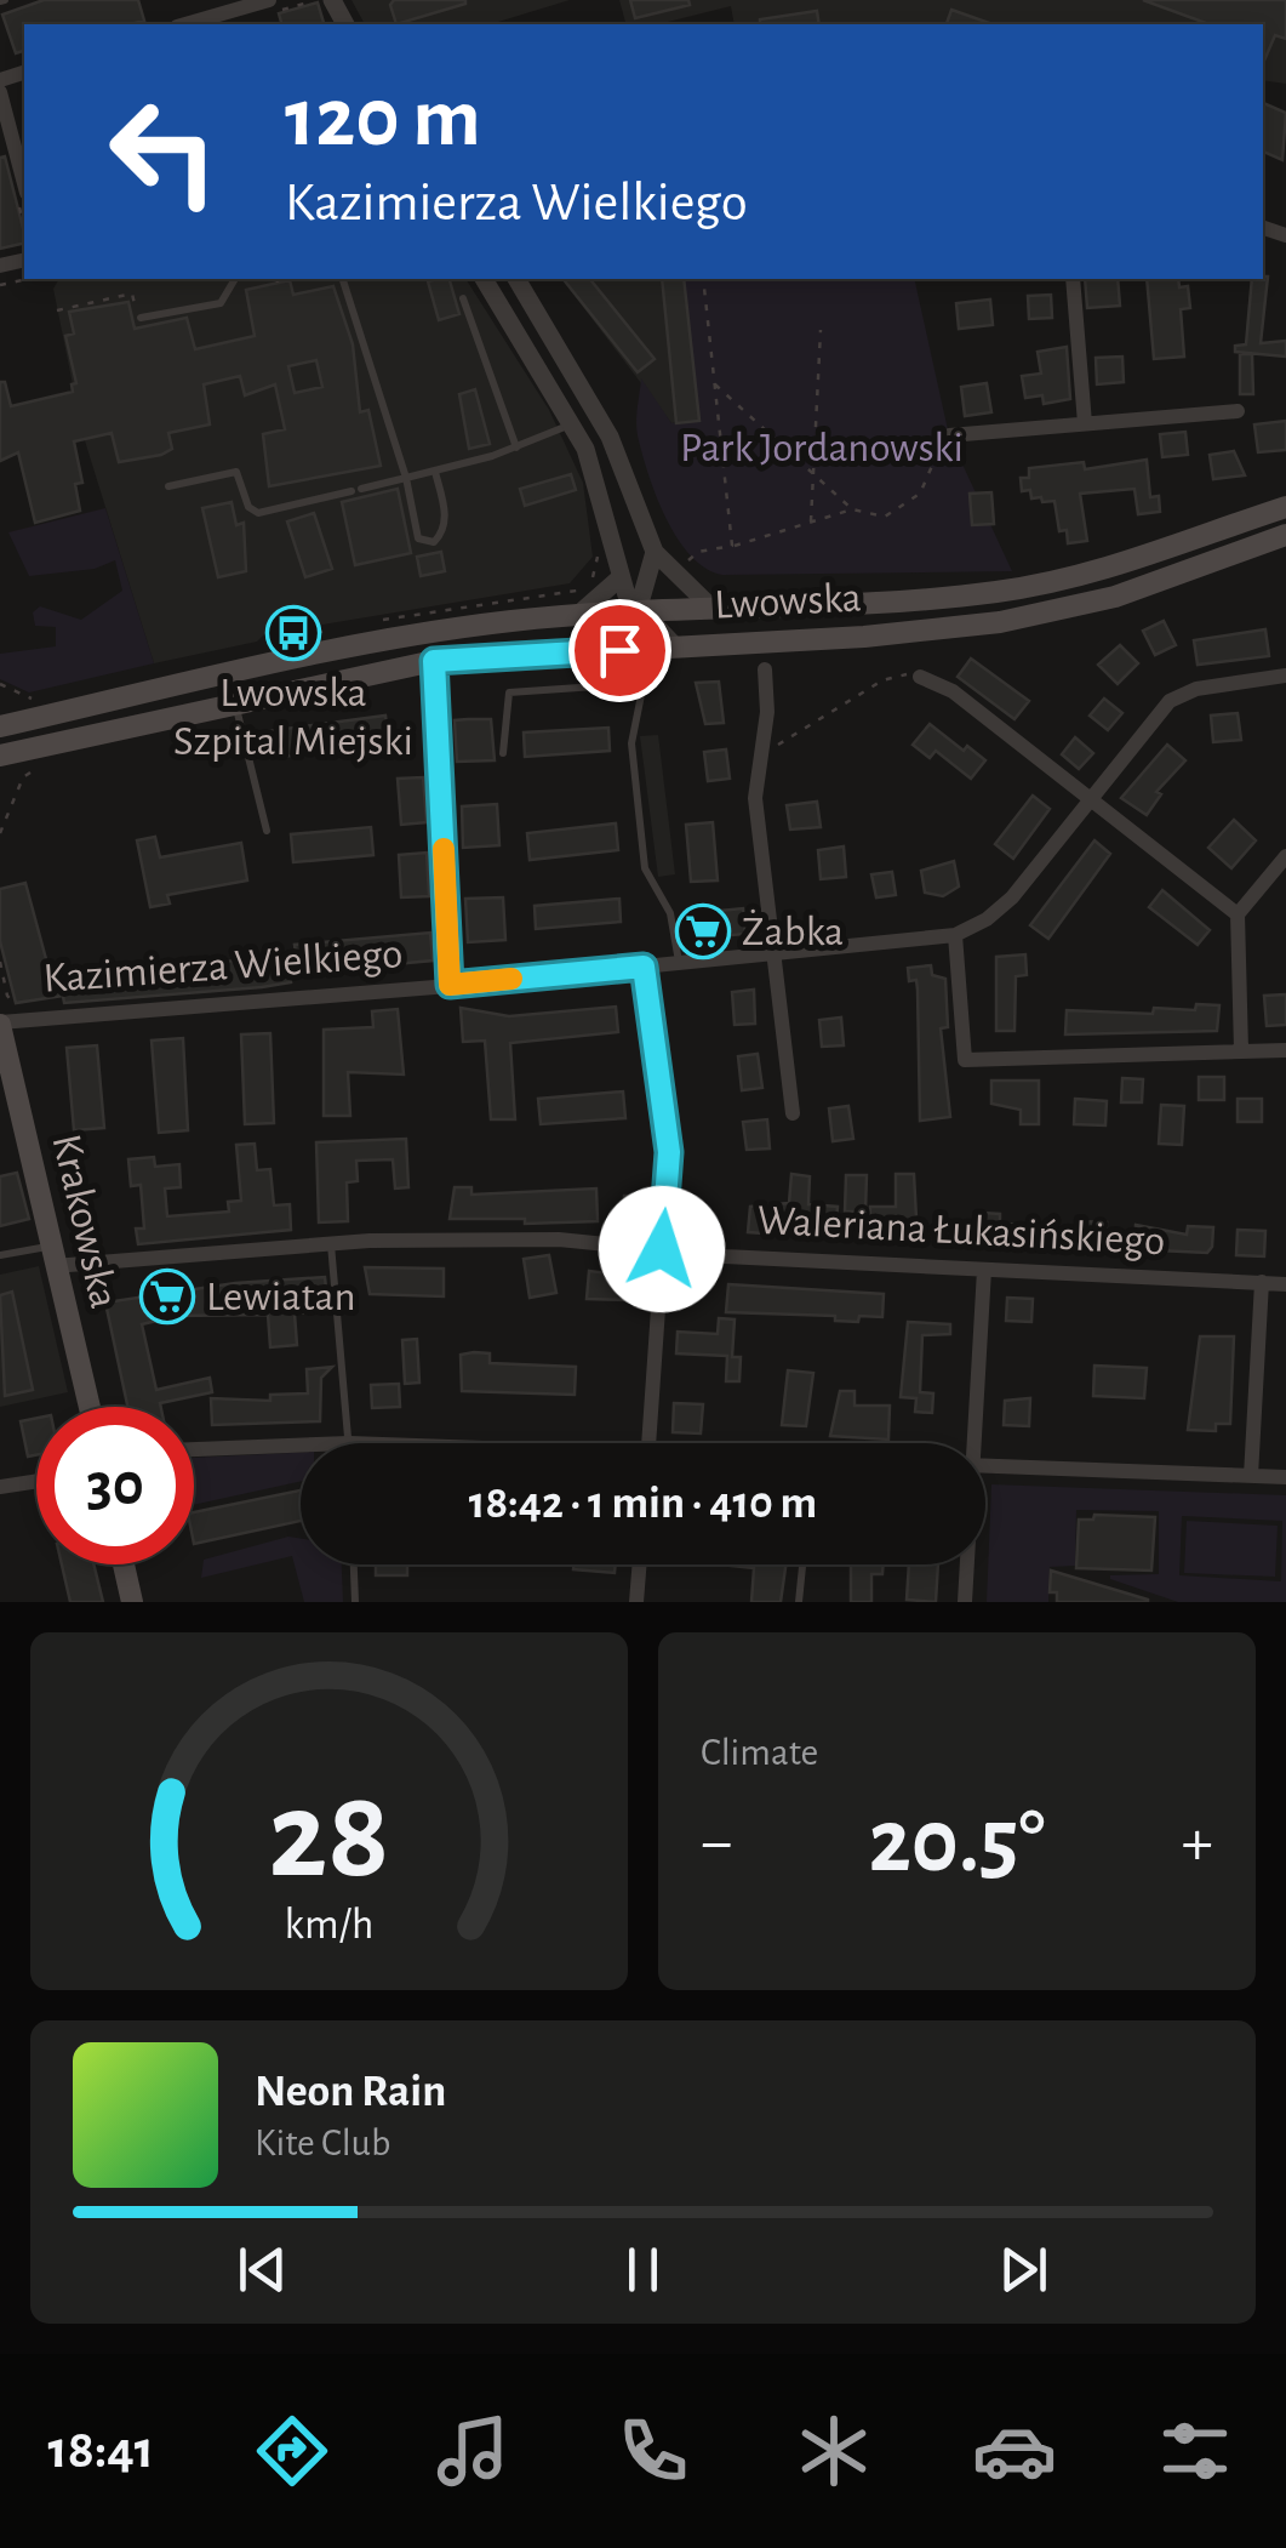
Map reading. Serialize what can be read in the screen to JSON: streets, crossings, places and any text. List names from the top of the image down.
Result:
{
  "streets": {
    "main road": ["Lwowska", "Krakowska"],
    "street": ["Kazimierza Wielkiego", "Waleriana Łukasińskiego"]
  },
  "crossings": [
    ["Kazimierza Wielkiego", "Krakowska"],
    ["Krakowska", "Waleriana Łukasińskiego"]
  ],
  "parks": ["Park Jordanowski"],
  "places": {
    "bus stop": ["Lwowska Szpital Miejski"],
    "supermarket": ["Żabka", "Lewiatan"]
  },
  "page": {
    "turn": ["120 m", "Kazimierza Wielkiego"],
    "limit": "30",
    "trip": "18:42 · 1 min · 410 m",
    "tile": "Climate",
    "heat": ["−", "20.5°", "+"],
    "song": ["Neon Rain", "Kite Club"],
    "tabs": "18:41",
    "gauge": ["28", "km/h"]
  }
}
